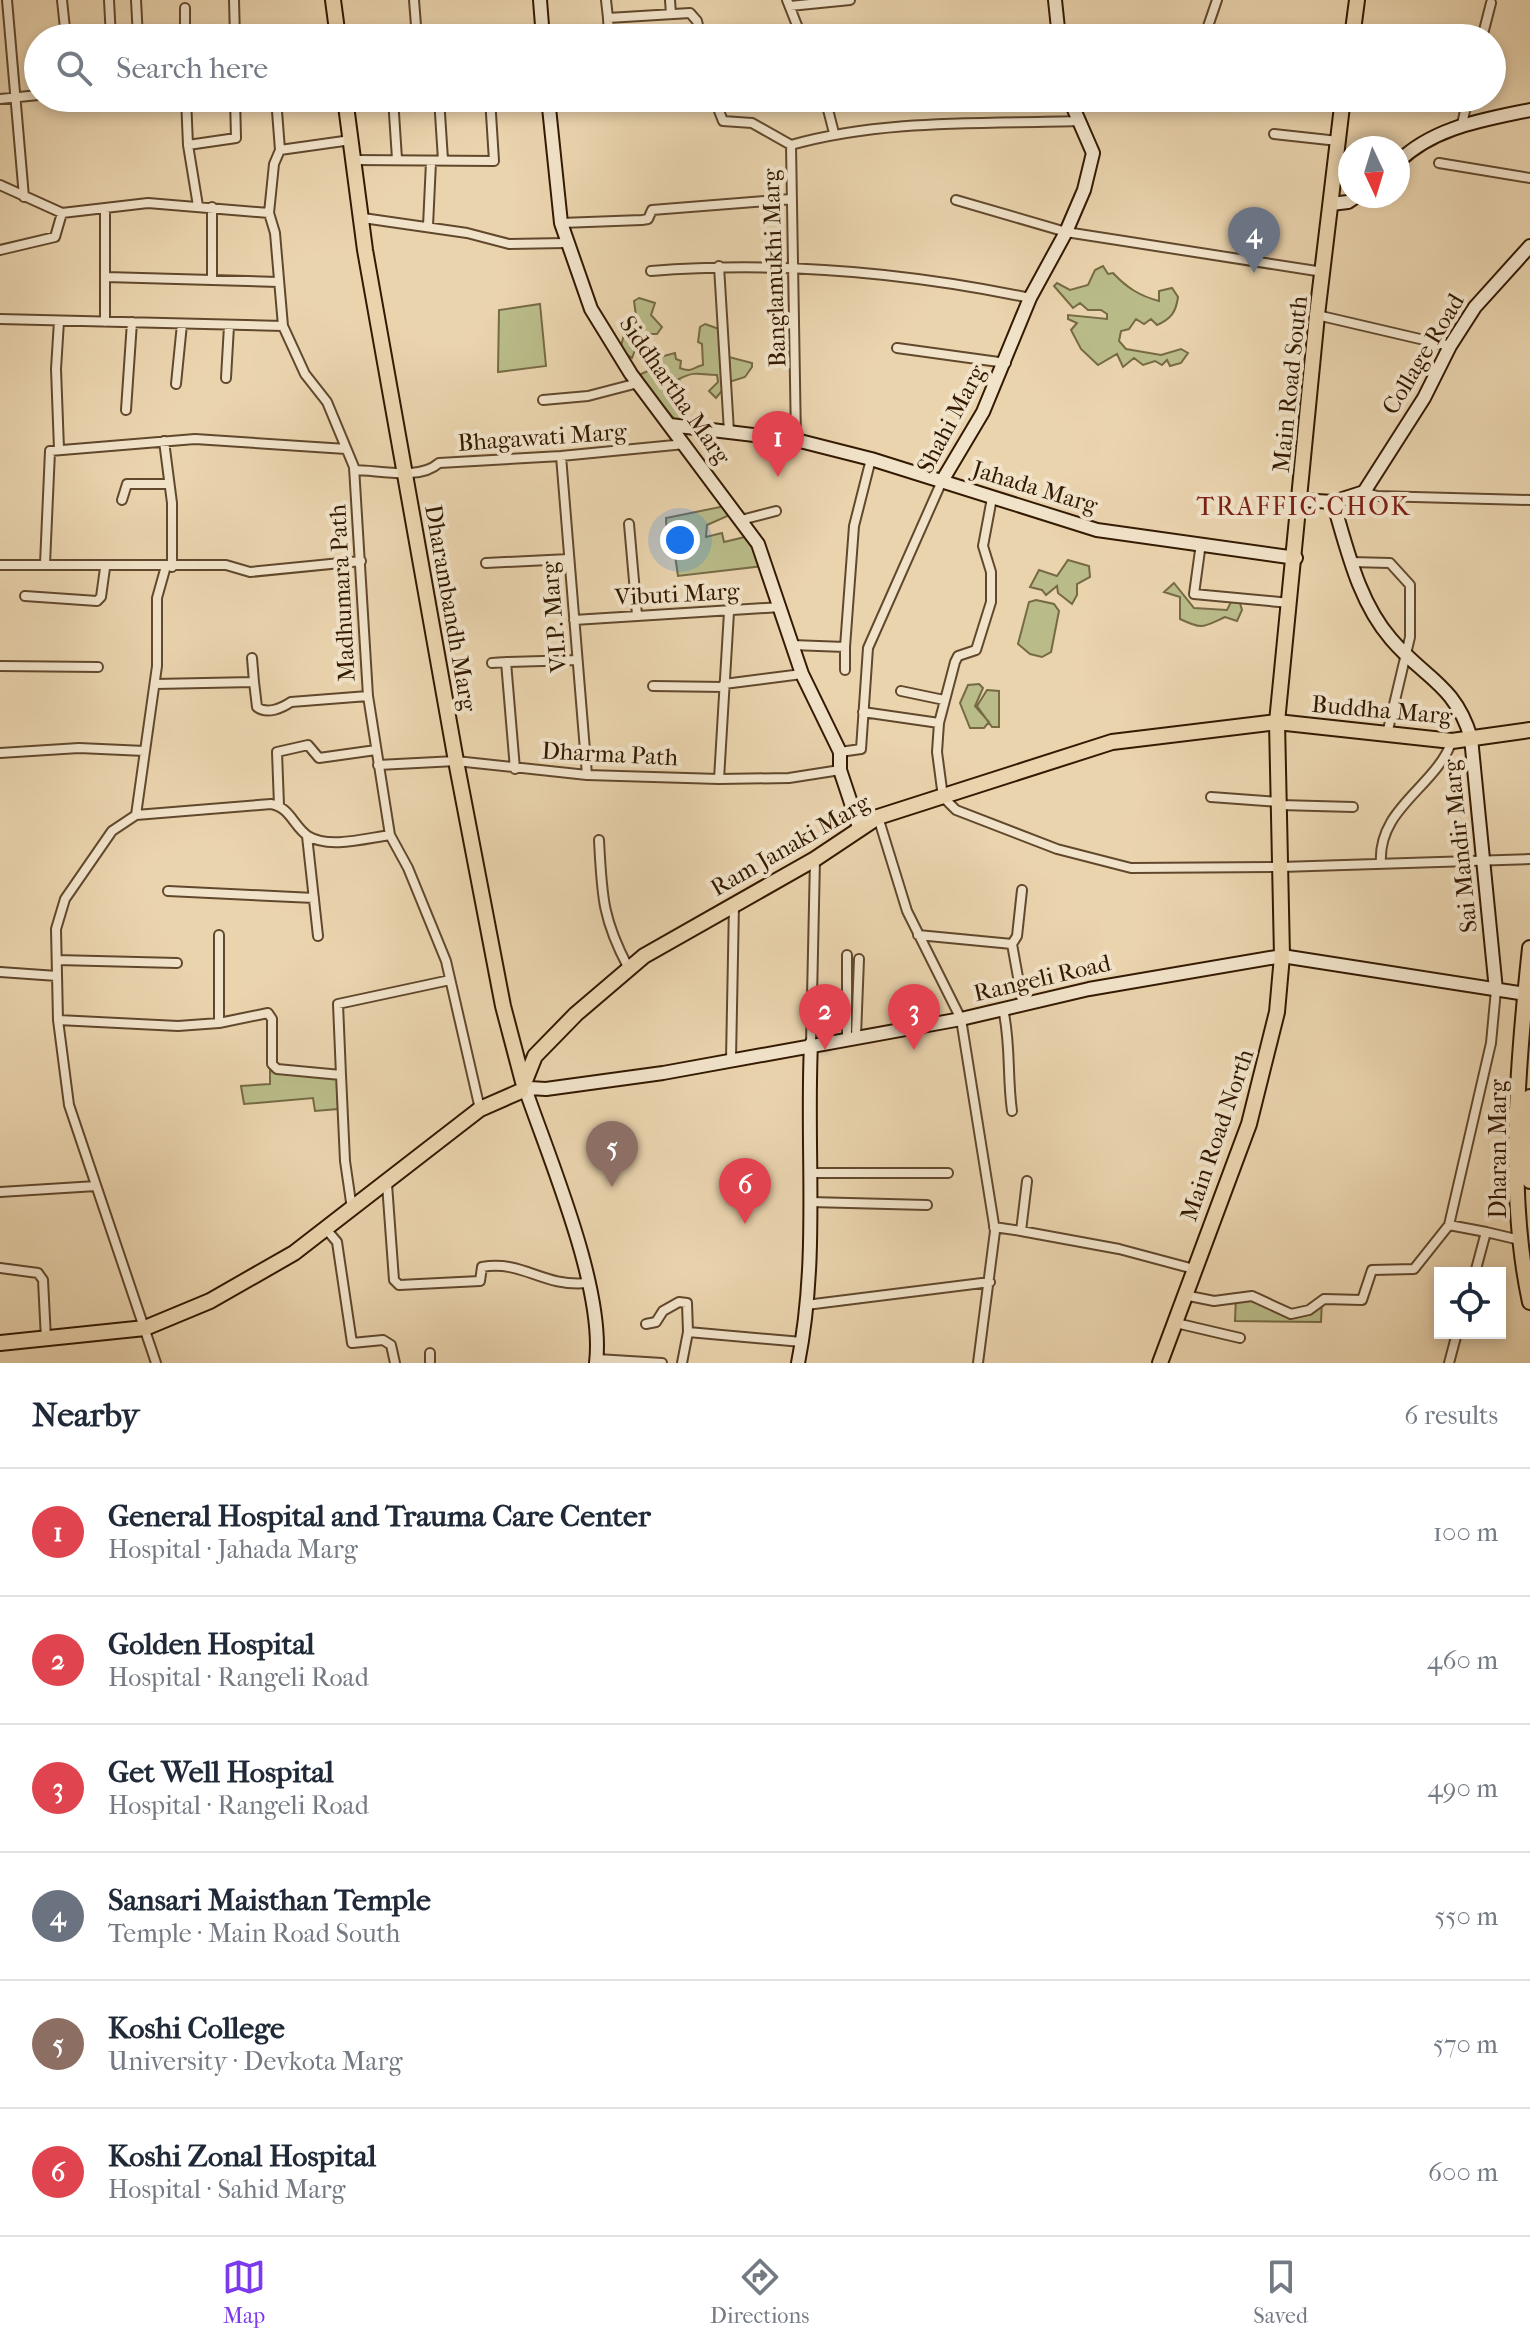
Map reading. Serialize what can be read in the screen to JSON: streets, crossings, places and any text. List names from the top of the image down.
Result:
{
  "streets": {
    "main road": [
      "Main Road South",
      "Dharambandh Marg",
      "Buddha Marg",
      "Ram Janaki Marg",
      "Main Road North",
      "Dharan Marg"
    ],
    "street": [
      "Banglamukhi Marg",
      "Collage Road",
      "Siddhartha Marg",
      "Shahi Marg",
      "Bhagawati Marg",
      "Jahada Marg",
      "Madhumara Path",
      "Vibuti Marg",
      "V.I.P. Marg",
      "Dharma Path",
      "Sai Mandir Marg",
      "Rangeli Road"
    ]
  },
  "crossings": [
    ["Banglamukhi Marg", "Shahi Marg"],
    ["Banglamukhi Marg", "Jahada Marg"],
    ["Main Road South", "Jahada Marg"],
    ["Main Road South", "Buddha Marg"],
    ["Main Road South", "Ram Janaki Marg"],
    ["Main Road South", "Main Road North"],
    ["Siddhartha Marg", "Shahi Marg"],
    ["Siddhartha Marg", "Bhagawati Marg"],
    ["Siddhartha Marg", "Jahada Marg"],
    ["Siddhartha Marg", "Vibuti Marg"],
    ["Siddhartha Marg", "Dharma Path"],
    ["Siddhartha Marg", "Ram Janaki Marg"],
    ["Shahi Marg", "Jahada Marg"],
    ["Bhagawati Marg", "Madhumara Path"],
    ["Bhagawati Marg", "Dharambandh Marg"],
    ["Bhagawati Marg", "V.I.P. Marg"],
    ["Madhumara Path", "Dharma Path"],
    ["Vibuti Marg", "V.I.P. Marg"],
    ["Dharambandh Marg", "Dharma Path"],
    ["Dharambandh Marg", "Ram Janaki Marg"],
    ["Dharambandh Marg", "Rangeli Road"],
    ["V.I.P. Marg", "Dharma Path"],
    ["Buddha Marg", "Ram Janaki Marg"],
    ["Buddha Marg", "Sai Mandir Marg"],
    ["Buddha Marg", "Main Road North"],
    ["Ram Janaki Marg", "Rangeli Road"],
    ["Ram Janaki Marg", "Main Road North"],
    ["Sai Mandir Marg", "Rangeli Road"],
    ["Rangeli Road", "Main Road North"],
    ["Rangeli Road", "Dharan Marg"]
  ],
  "districts": ["TRAFFIC CHOK"],
  "north": "bottom",
  "page": {
    "search": "Search here",
    "pins": [
      "4",
      "1",
      "2",
      "3",
      "5",
      "6"
    ],
    "heading": ["Nearby", "6 results"],
    "list": [
      {
        "mark": "1",
        "name": "General Hospital and Trauma Care Center",
        "note": "Hospital · Jahada Marg",
        "value": "100 m"
      },
      {
        "mark": "2",
        "name": "Golden Hospital",
        "note": "Hospital · Rangeli Road",
        "value": "460 m"
      },
      {
        "mark": "3",
        "name": "Get Well Hospital",
        "note": "Hospital · Rangeli Road",
        "value": "490 m"
      },
      {
        "mark": "4",
        "name": "Sansari Maisthan Temple",
        "note": "Temple · Main Road South",
        "value": "550 m"
      },
      {
        "mark": "5",
        "name": "Koshi College",
        "note": "University · Devkota Marg",
        "value": "570 m"
      },
      {
        "mark": "6",
        "name": "Koshi Zonal Hospital",
        "note": "Hospital · Sahid Marg",
        "value": "600 m"
      }
    ],
    "nav": ["Map", "Directions", "Saved"]
  }
}
